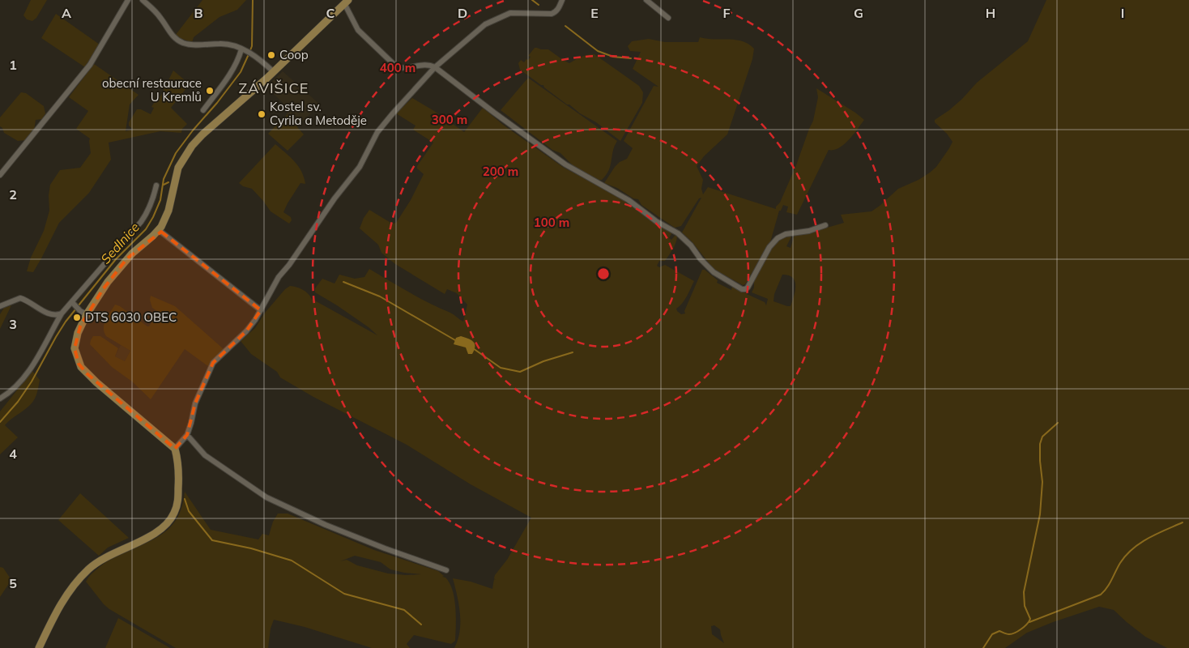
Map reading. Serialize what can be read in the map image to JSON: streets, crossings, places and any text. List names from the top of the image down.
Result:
{
  "districts": ["ZÁVIŠICE"],
  "water": ["Sedlnice"],
  "places": [
    "Coop",
    "obecní restaurace U Kremlů",
    "Kostel sv. Cyrila a Metoděje",
    "DTS 6030 OBEC"
  ],
  "grid": {
    "columns": [
      "A",
      "B",
      "C",
      "D",
      "E",
      "F",
      "G",
      "H",
      "I"
    ],
    "rows": [
      "1",
      "2",
      "3",
      "4",
      "5"
    ]
  },
  "rings": [
    "400 m",
    "300 m",
    "200 m",
    "100 m"
  ]
}
